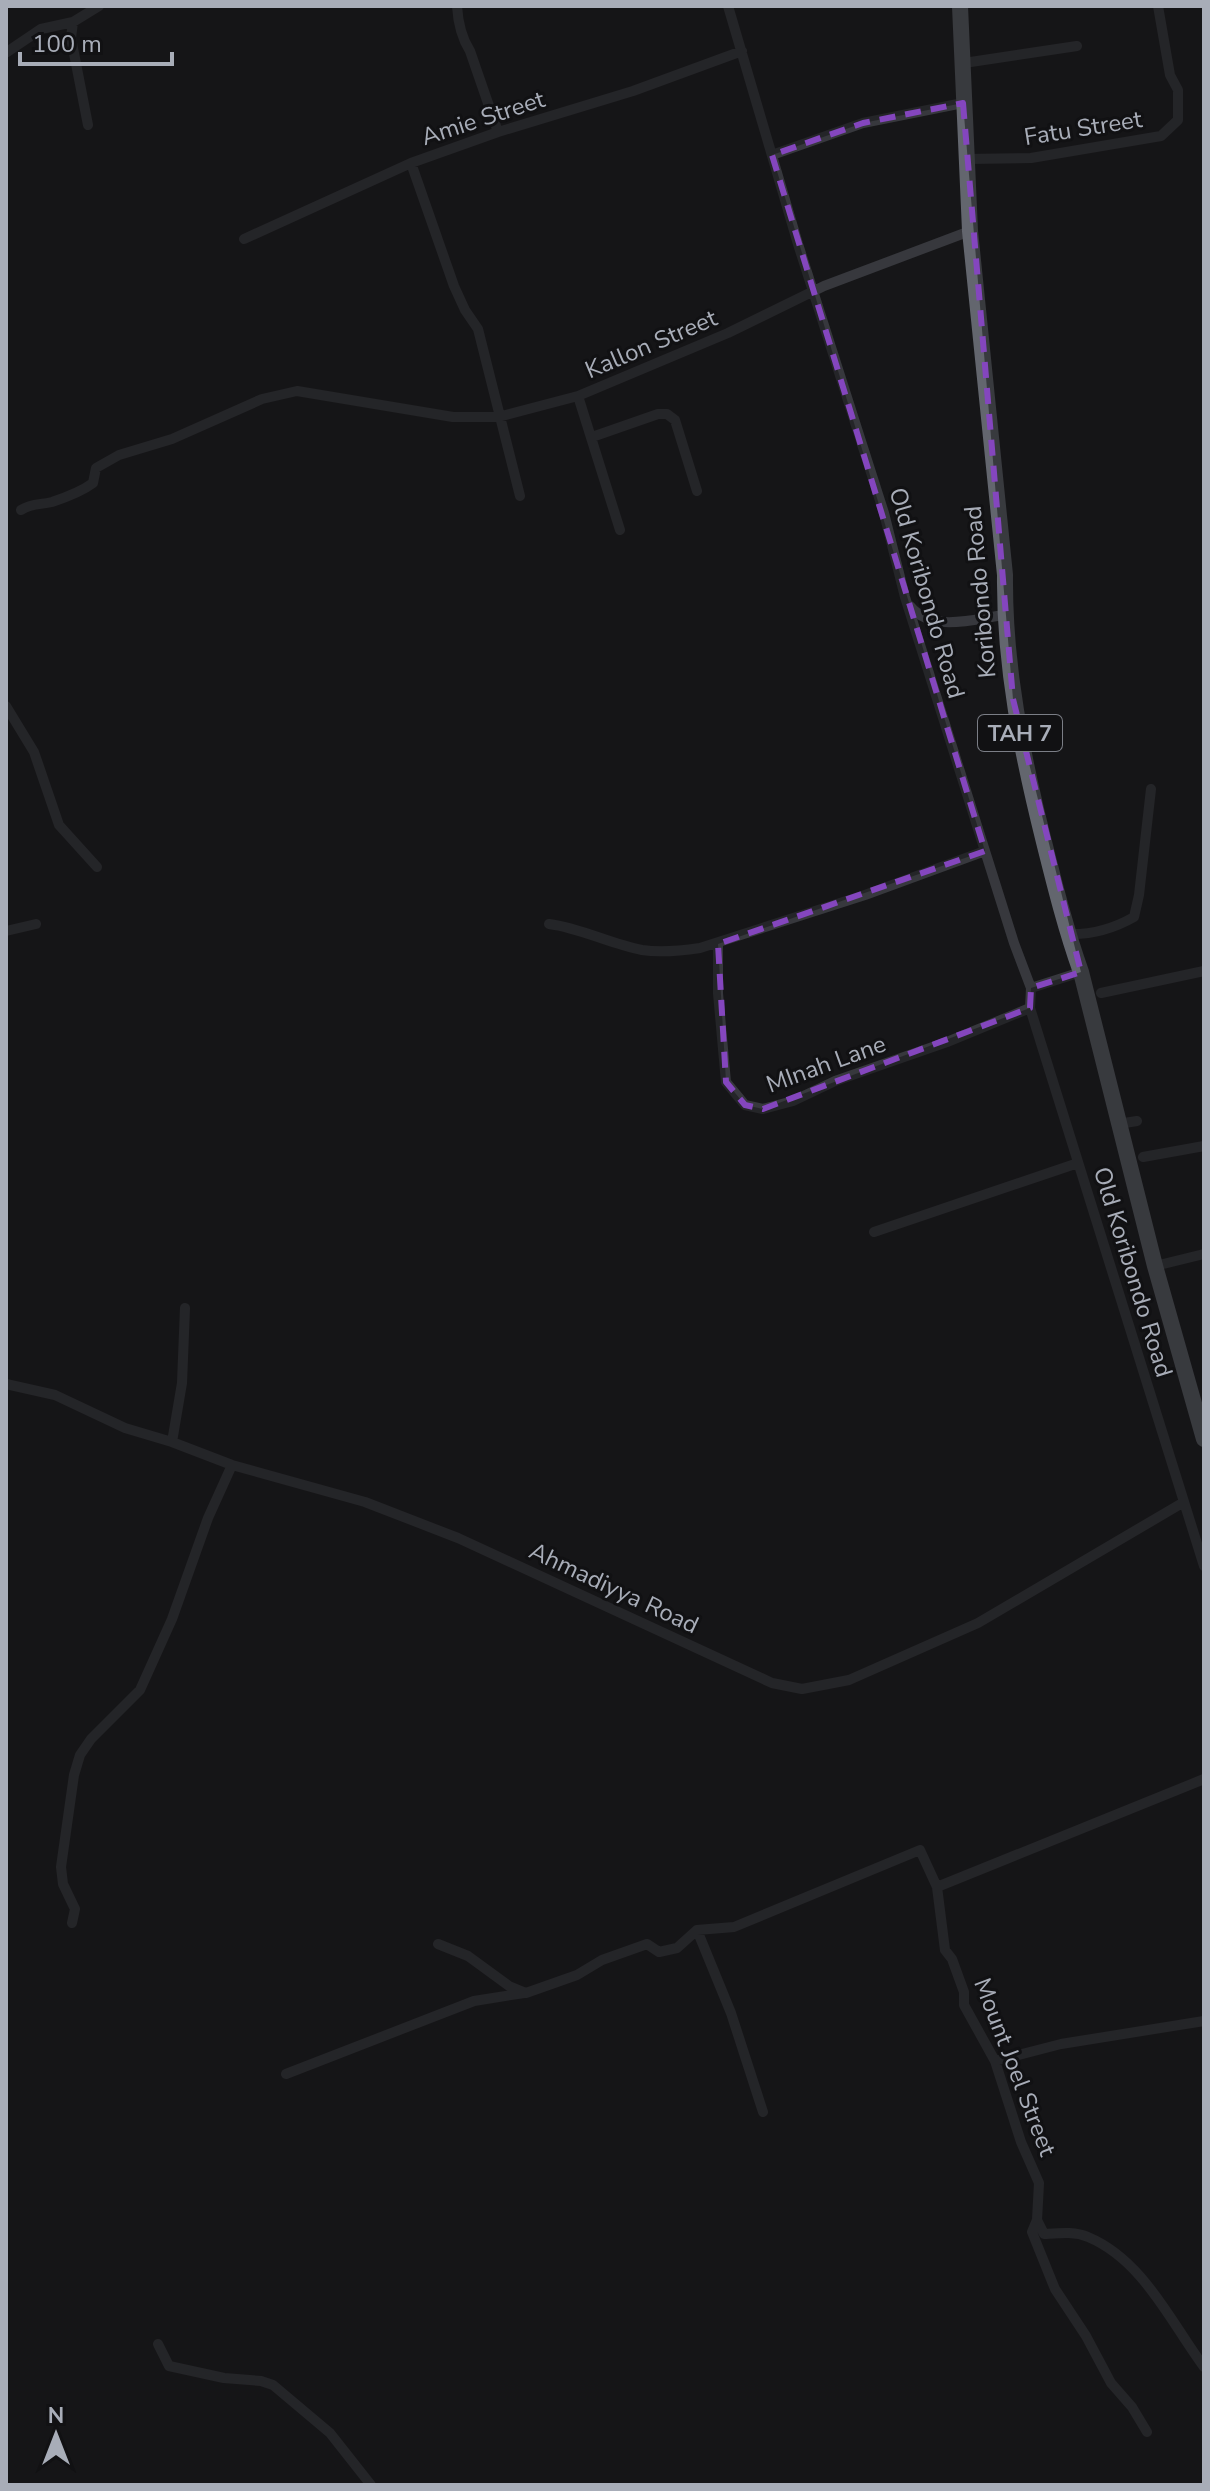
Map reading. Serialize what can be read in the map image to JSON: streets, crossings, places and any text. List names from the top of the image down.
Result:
{
  "streets": {
    "highway": ["Koribondo Road", "TAH 7"],
    "street": [
      "Amie Street",
      "Fatu Street",
      "Kallon Street",
      "Old Koribondo Road",
      "MInah Lane",
      "Ahmadiyya Road",
      "Mount Joel Street"
    ]
  },
  "crossings": [
    ["Amie Street", "Old Koribondo Road"],
    ["Fatu Street", "Koribondo Road"],
    ["Kallon Street", "Koribondo Road"],
    ["Kallon Street", "Old Koribondo Road"],
    ["Old Koribondo Road", "MInah Lane"],
    ["Old Koribondo Road", "Ahmadiyya Road"]
  ],
  "scale_bar": "100 m",
  "north": "top"
}
